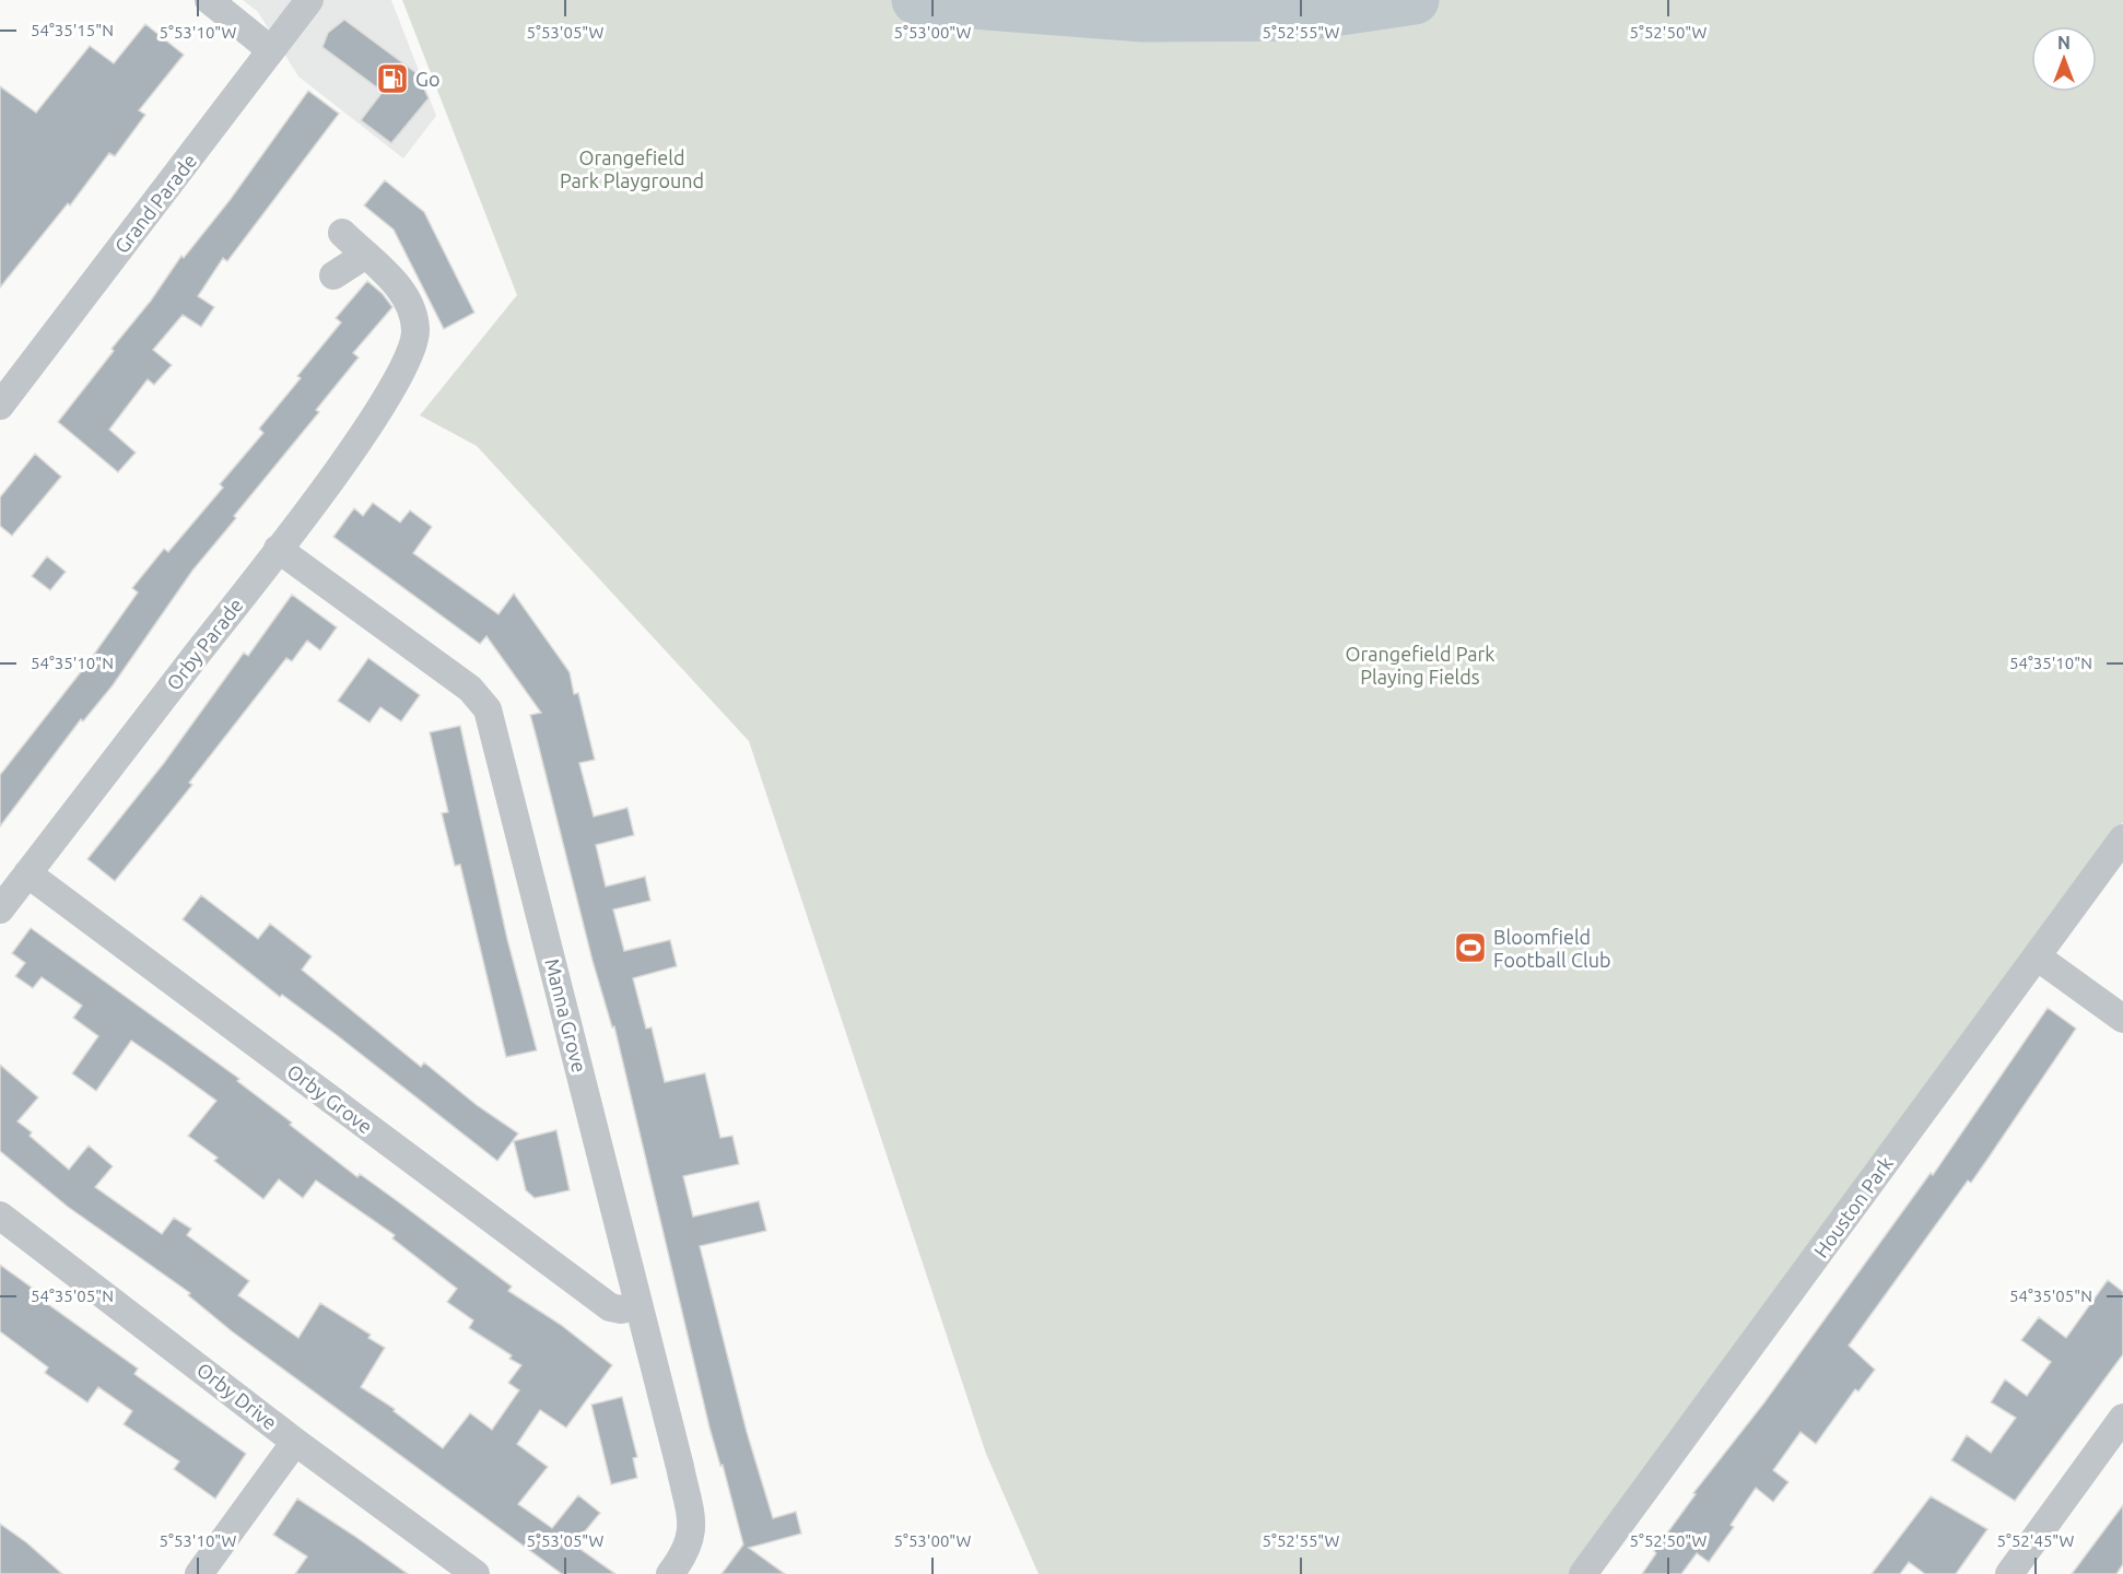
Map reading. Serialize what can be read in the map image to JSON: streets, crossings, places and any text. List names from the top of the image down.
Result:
{
  "streets": {
    "street": [
      "Grand Parade",
      "Orby Parade",
      "Manna Grove",
      "Orby Grove",
      "Houston Park",
      "Orby Drive"
    ]
  },
  "crossings": [
    ["Orby Parade", "Manna Grove"],
    ["Orby Parade", "Orby Grove"],
    ["Manna Grove", "Orby Grove"]
  ],
  "parks": ["Orangefield Park Playground", "Orangefield Park Playing Fields"],
  "places": {
    "fuel station": ["Go"],
    "sports": ["Bloomfield Football Club"]
  },
  "north": "top",
  "coordinates": [
    "54°35'15\"N",
    "5°53'10\"W",
    "5°53'05\"W",
    "5°53'00\"W",
    "5°52'55\"W",
    "5°52'50\"W",
    "54°35'10\"N",
    "54°35'05\"N",
    "5°52'45\"W"
  ]
}
